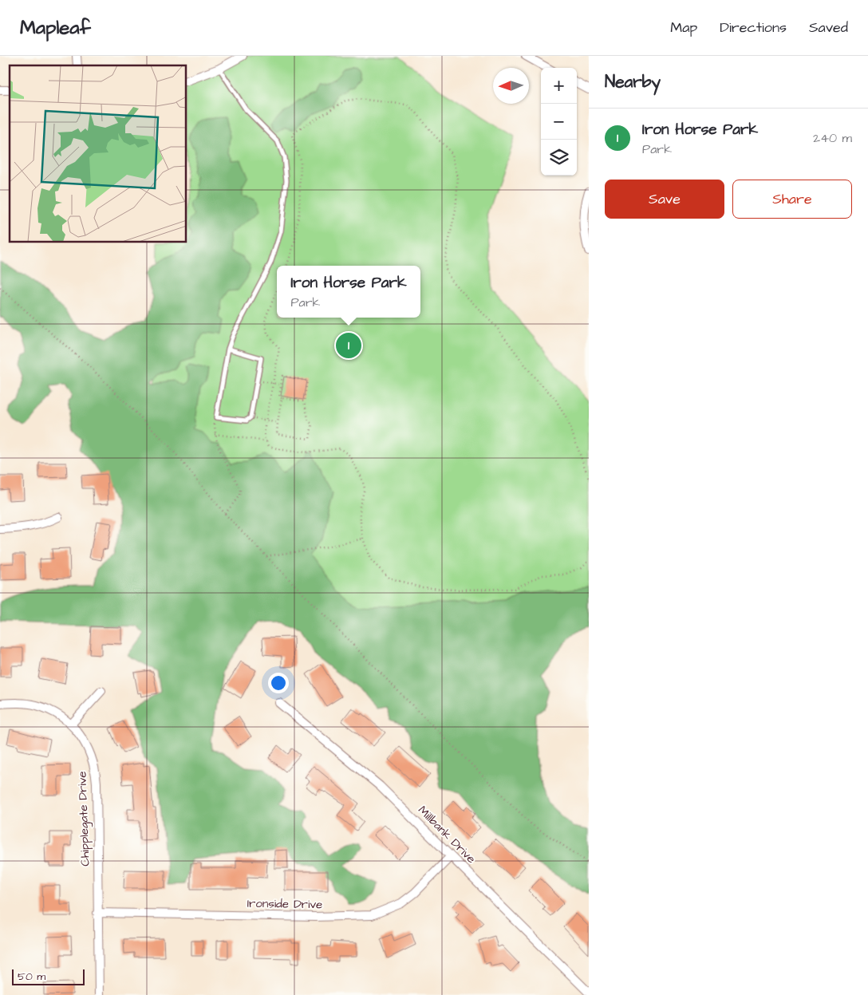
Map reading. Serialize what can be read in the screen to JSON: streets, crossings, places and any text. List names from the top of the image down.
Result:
{
  "streets": {
    "street": ["Chipplegate Drive", "Millbank Drive", "Ironside Drive"]
  },
  "crossings": [
    ["Chipplegate Drive", "Ironside Drive"],
    ["Millbank Drive", "Ironside Drive"]
  ],
  "scale_bar": "50 m",
  "north": "left",
  "page": {
    "header": "Mapleaf",
    "nav": ["Map", "Directions", "Saved"],
    "heading": "Nearby",
    "map_buttons": ["+", "−"],
    "list": [
      {
        "mark": "1",
        "name": "Iron Horse Park",
        "note": "Park",
        "value": "240 m"
      }
    ],
    "buttons": ["Save", "Share"],
    "popup": ["Iron Horse Park", "Park"],
    "pins": "1",
    "scale": "50 m"
  }
}
